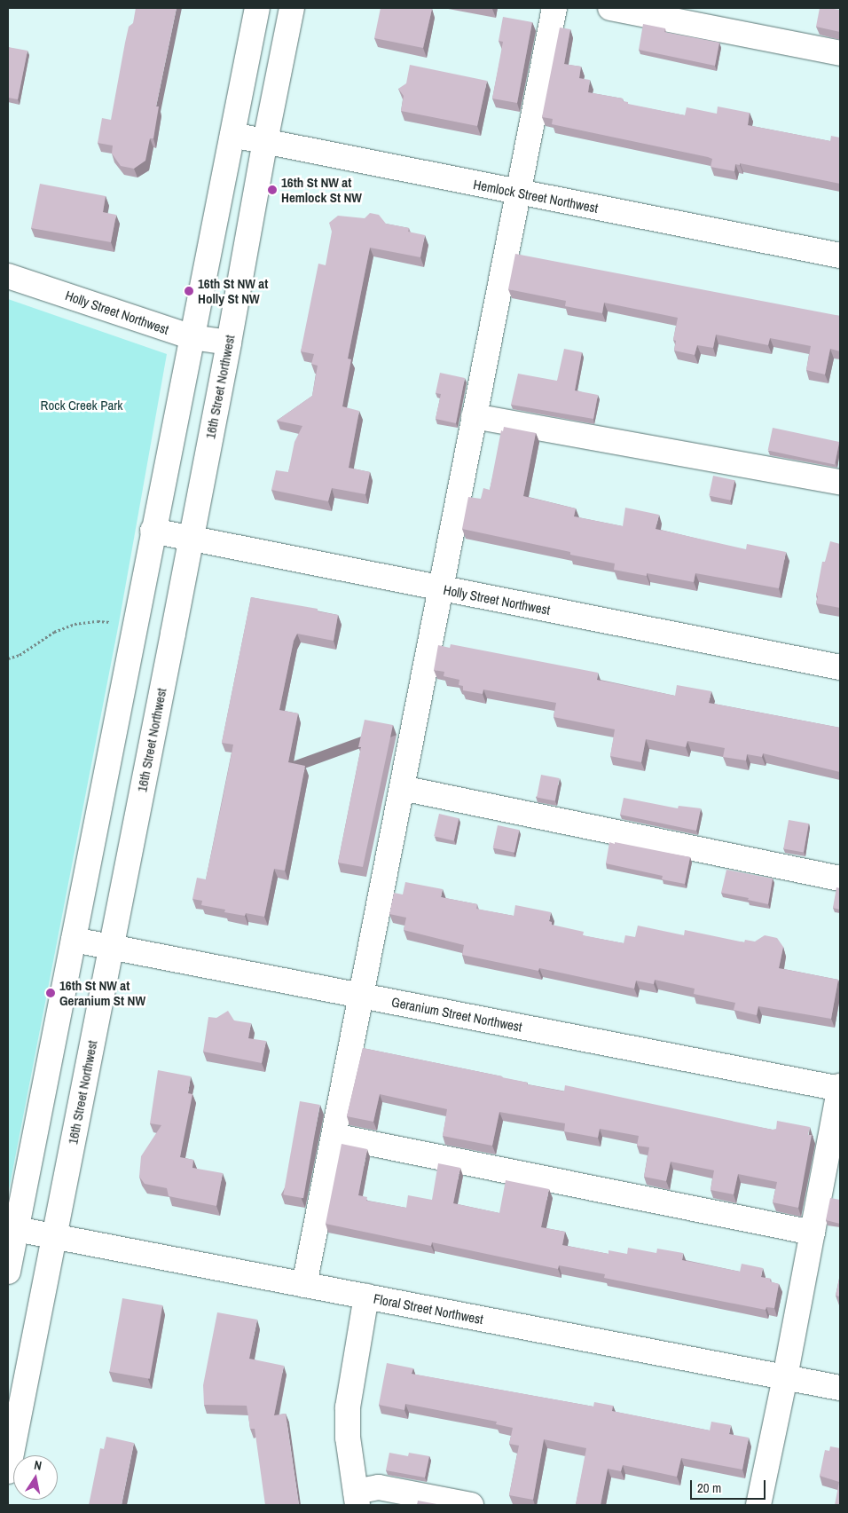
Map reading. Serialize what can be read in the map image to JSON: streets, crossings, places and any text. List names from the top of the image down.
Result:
{
  "streets": {
    "street": [
      "Hemlock Street Northwest",
      "Holly Street Northwest",
      "16th Street Northwest",
      "Geranium Street Northwest",
      "Floral Street Northwest"
    ]
  },
  "crossings": [
    ["Hemlock Street Northwest", "16th Street Northwest"],
    ["Holly Street Northwest", "16th Street Northwest"],
    ["16th Street Northwest", "Geranium Street Northwest"],
    ["16th Street Northwest", "Floral Street Northwest"]
  ],
  "parks": ["Rock Creek Park"],
  "places": ["16th St NW at Hemlock St NW", "16th St NW at Holly St NW", "16th St NW at Geranium St NW"],
  "scale_bar": "20 m",
  "north": "top"
}
